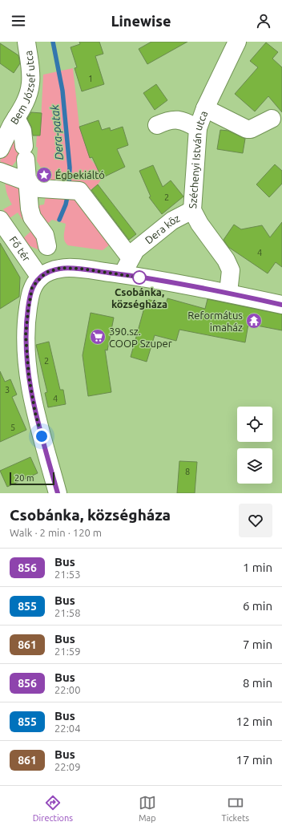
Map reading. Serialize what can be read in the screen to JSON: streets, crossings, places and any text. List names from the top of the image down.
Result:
{
  "streets": {
    "street": [
      "Bem József utca",
      "Széchenyi István utca",
      "Dera köz",
      "Fő tér"
    ]
  },
  "crossings": [
    ["Széchenyi István utca", "Dera köz"]
  ],
  "water": ["Dera-patak"],
  "places": {
    "place": ["Égbekiáltó"],
    "other": ["Csobánka, községháza"],
    "temple": ["Református imaház"],
    "supermarket": ["390.sz. COOP Szuper"]
  },
  "lines": ["bus line 856"],
  "house_numbers": [
    "1",
    "2",
    "4",
    "2",
    "3",
    "4",
    "5",
    "8"
  ],
  "scale_bar": "20 m",
  "page": {
    "header": "Linewise",
    "scale": "20 m",
    "heading": ["Csobánka, községháza", "Walk · 2 min · 120 m"],
    "list": [
      {
        "mark": "856",
        "name": "Bus",
        "note": "21:53",
        "value": "1 min"
      },
      {
        "mark": "855",
        "name": "Bus",
        "note": "21:58",
        "value": "6 min"
      },
      {
        "mark": "861",
        "name": "Bus",
        "note": "21:59",
        "value": "7 min"
      },
      {
        "mark": "856",
        "name": "Bus",
        "note": "22:00",
        "value": "8 min"
      },
      {
        "mark": "855",
        "name": "Bus",
        "note": "22:04",
        "value": "12 min"
      },
      {
        "mark": "861",
        "name": "Bus",
        "note": "22:09",
        "value": "17 min"
      }
    ],
    "tabs": ["Directions", "Map", "Tickets"]
  }
}
